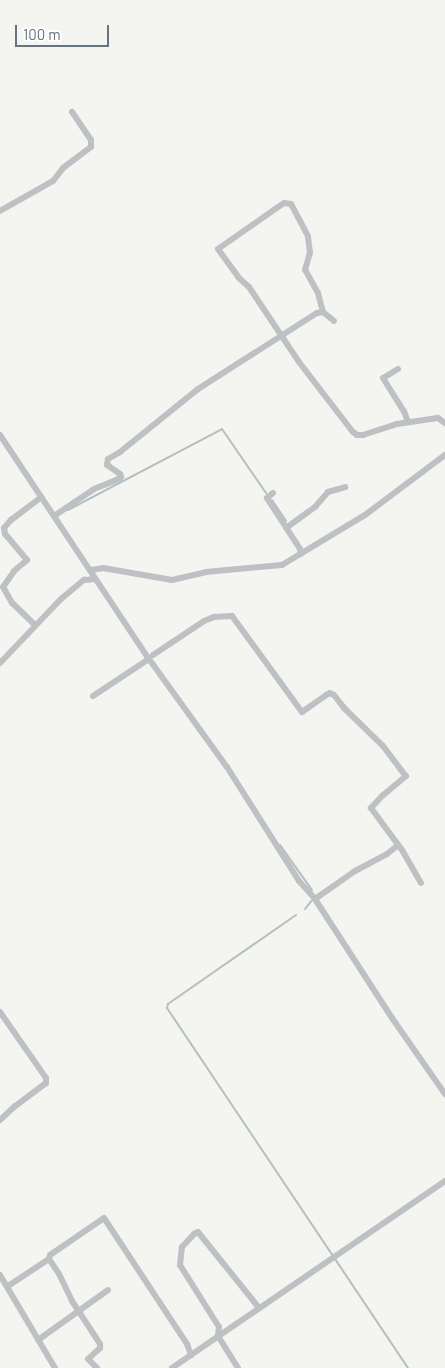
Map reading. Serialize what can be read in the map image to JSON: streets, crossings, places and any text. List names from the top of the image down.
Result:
{
  "scale_bar": "100 m"
}
